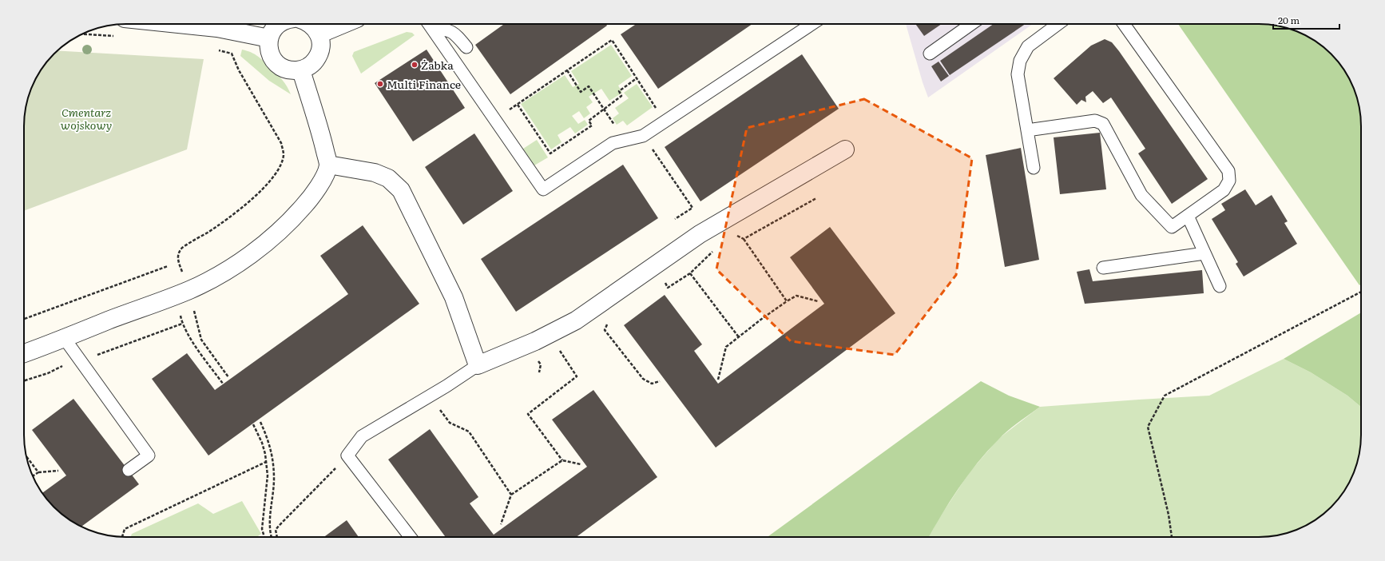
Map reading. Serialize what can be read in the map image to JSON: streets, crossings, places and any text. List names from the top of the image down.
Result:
{
  "parks": ["Cmentarz wojskowy"],
  "places": ["Żabka", "Multi Finance"],
  "scale_bar": "20 m"
}
